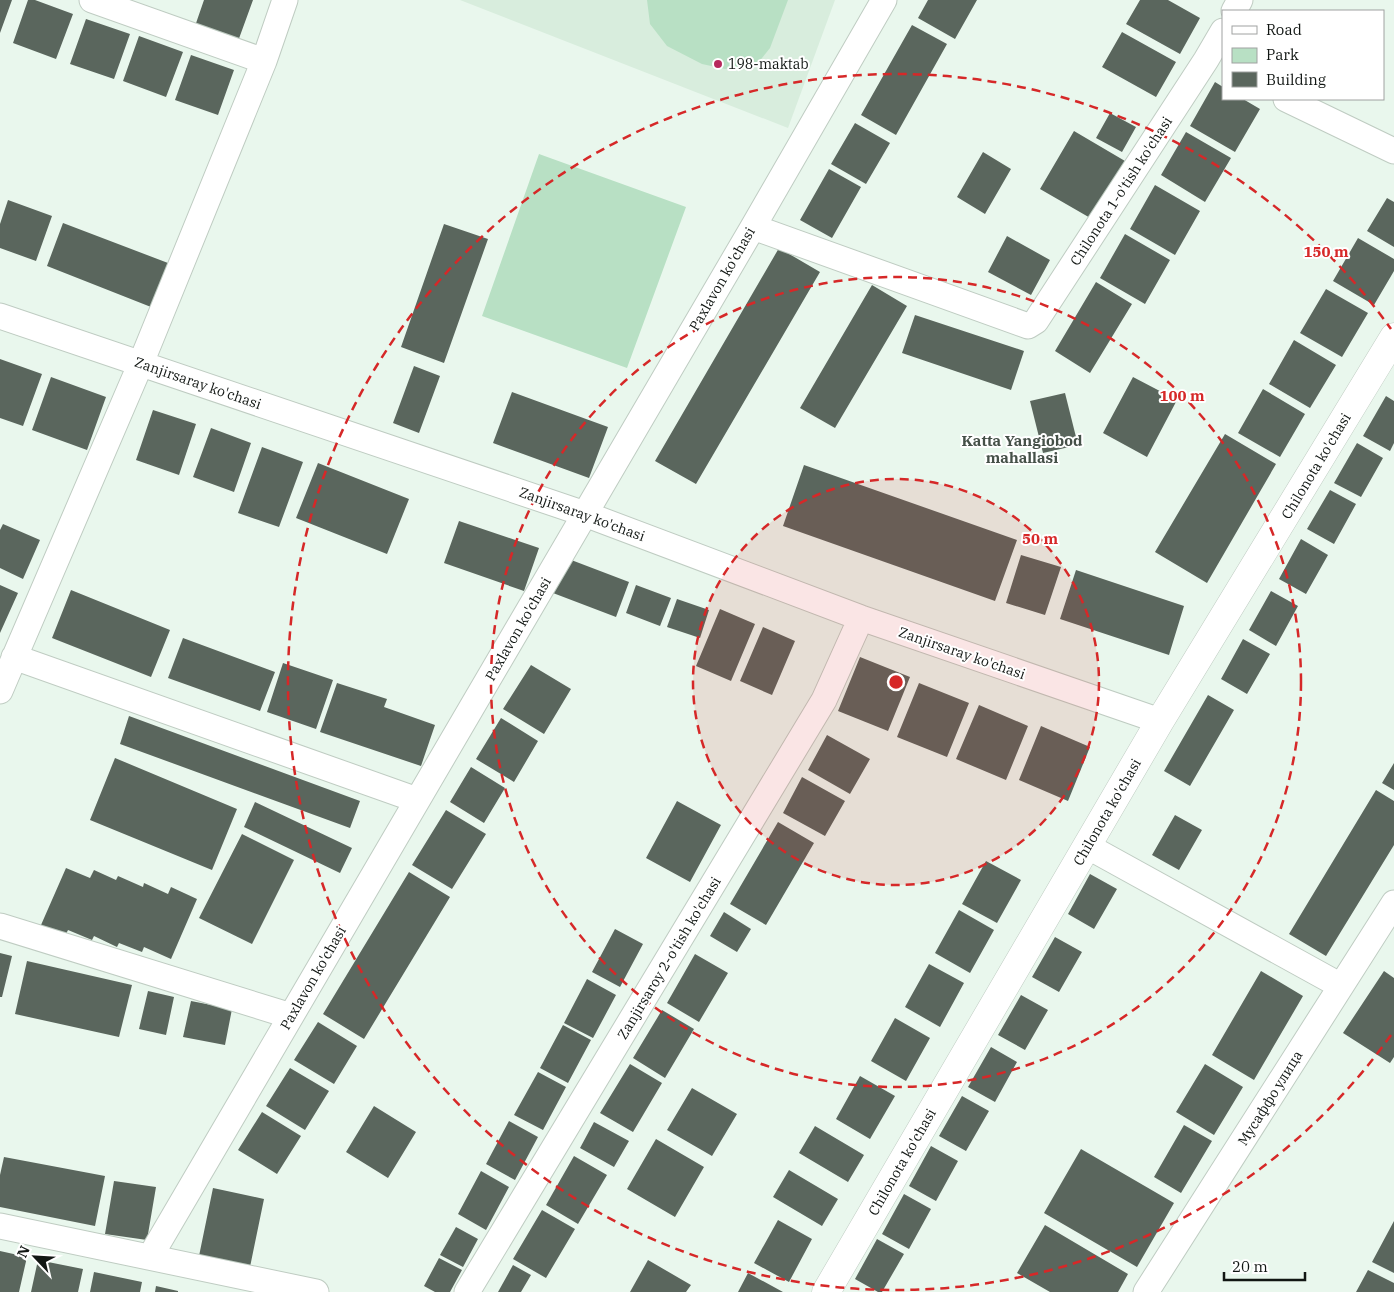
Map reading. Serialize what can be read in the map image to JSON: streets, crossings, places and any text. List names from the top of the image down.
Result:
{
  "streets": {
    "street": [
      "Chilonota 1-o'tish ko'chasi",
      "Paxlavon ko'chasi",
      "Zanjirsaray ko'chasi",
      "Chilonota ko'chasi",
      "Zanjirsaroy 2-o'tish ko'chasi",
      "Мусаффо улица"
    ]
  },
  "crossings": [
    ["Chilonota 1-o'tish ko'chasi", "Paxlavon ko'chasi"],
    ["Paxlavon ko'chasi", "Zanjirsaray ko'chasi"],
    ["Zanjirsaray ko'chasi", "Chilonota ko'chasi"],
    ["Zanjirsaray ko'chasi", "Zanjirsaroy 2-o'tish ko'chasi"]
  ],
  "districts": ["Katta Yangiobod mahallasi"],
  "places": ["198-maktab"],
  "legend": ["Road", "Park", "Building"],
  "scale_bar": "20 m",
  "north": "top left",
  "rings": ["150 m", "100 m", "50 m"]
}
